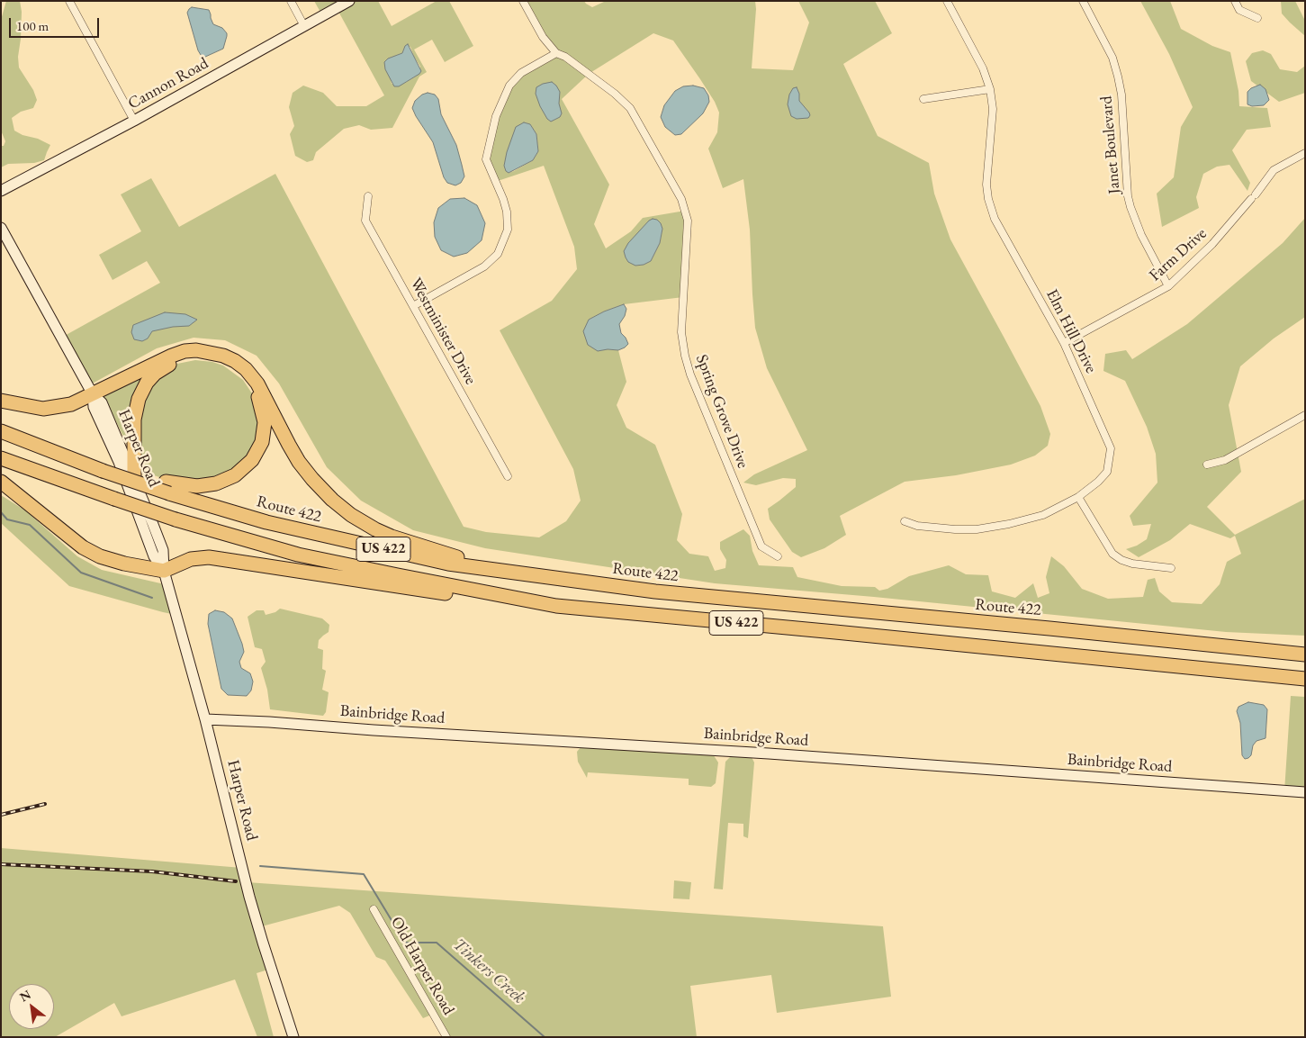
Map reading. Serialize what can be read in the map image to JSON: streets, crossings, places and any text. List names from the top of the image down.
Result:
{
  "streets": {
    "highway": ["Route 422", "US 422"],
    "street": [
      "Cannon Road",
      "Janet Boulevard",
      "Farm Drive",
      "Westminister Drive",
      "Elm Hill Drive",
      "Spring Grove Drive",
      "Harper Road",
      "Bainbridge Road",
      "Old Harper Road"
    ]
  },
  "crossings": [
    ["Janet Boulevard", "Farm Drive"],
    ["Farm Drive", "Elm Hill Drive"],
    ["Harper Road", "Bainbridge Road"]
  ],
  "water": ["Tinkers Creek"],
  "scale_bar": "100 m",
  "north": "top left"
}
